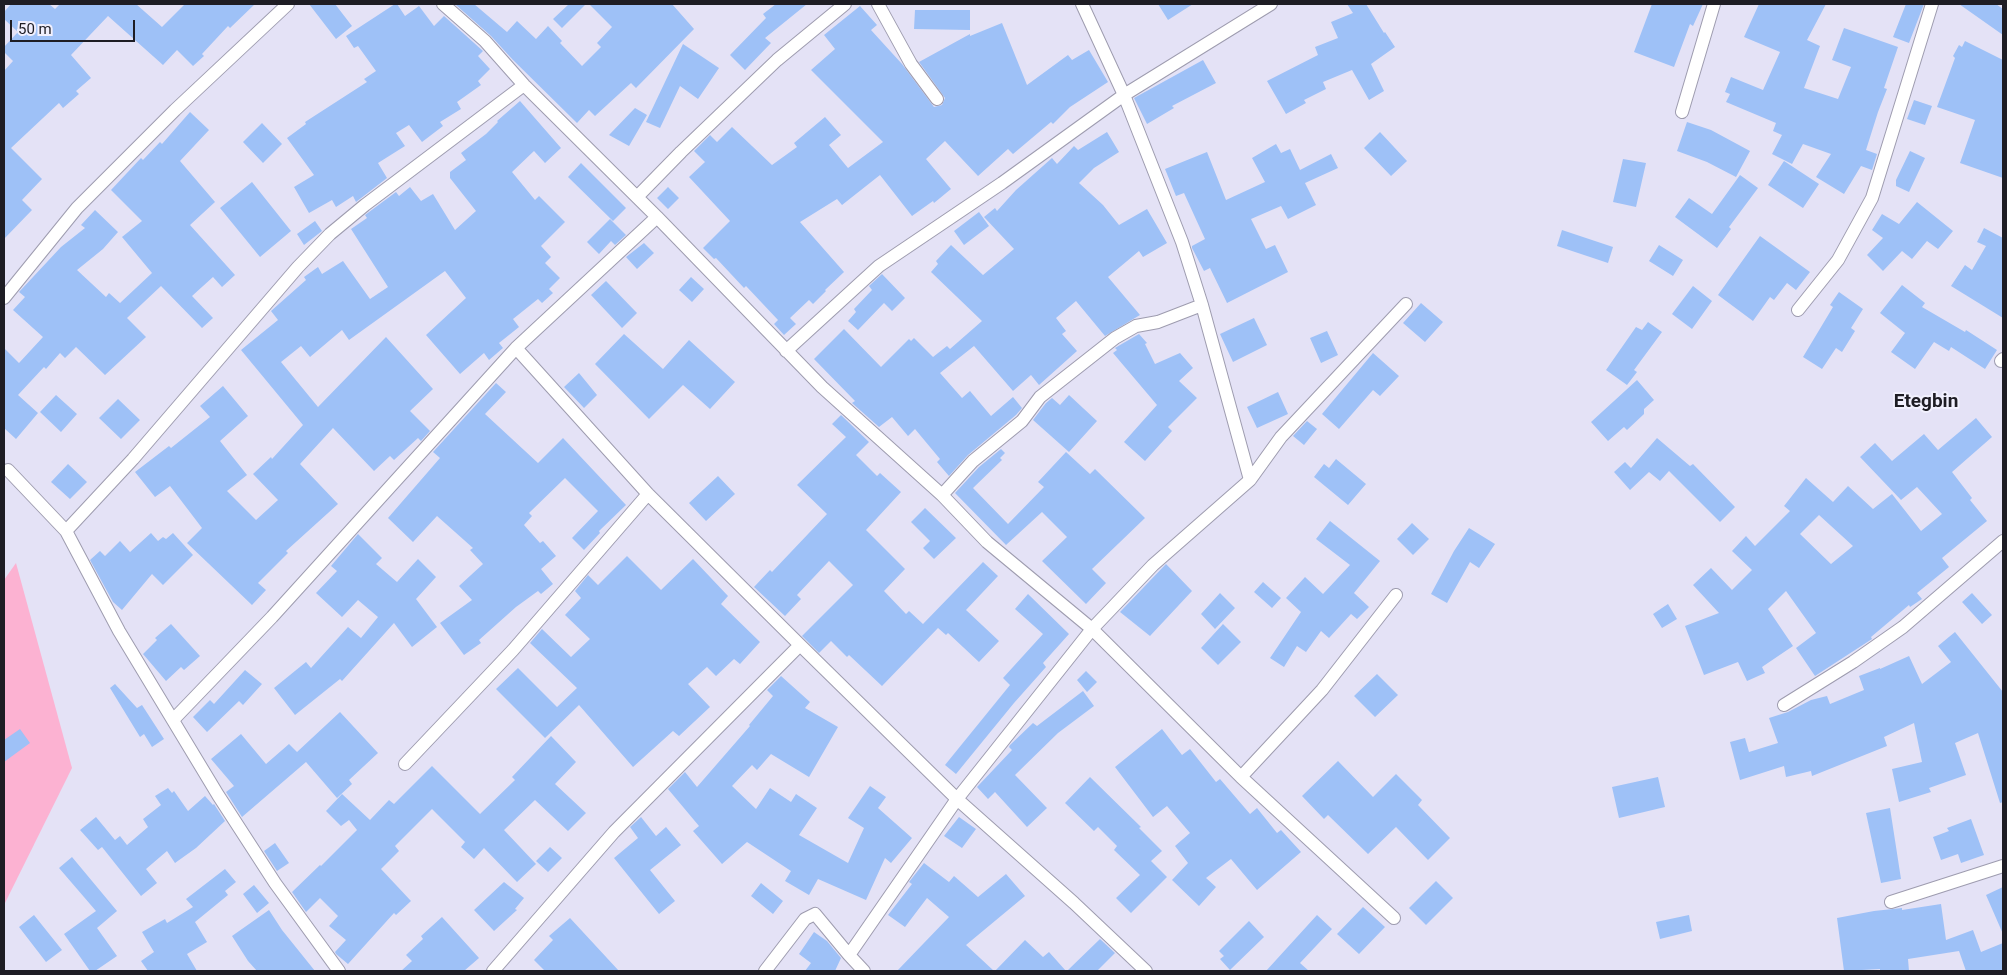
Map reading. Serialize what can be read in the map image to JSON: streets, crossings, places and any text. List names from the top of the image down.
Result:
{
  "districts": ["Etegbin"],
  "scale_bar": "50 m"
}
